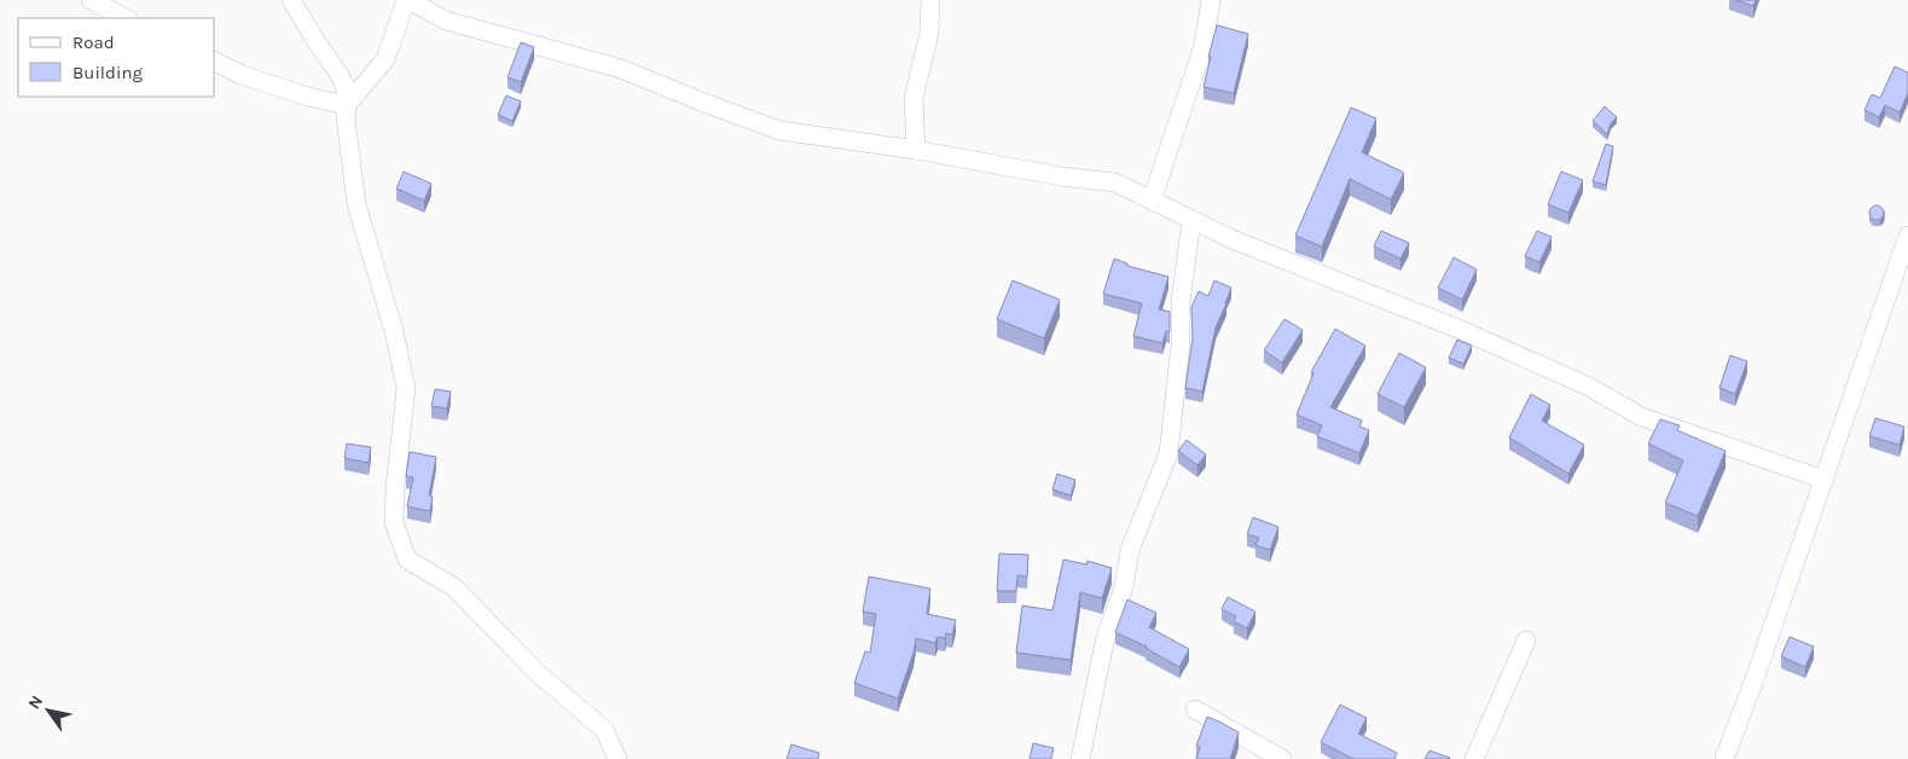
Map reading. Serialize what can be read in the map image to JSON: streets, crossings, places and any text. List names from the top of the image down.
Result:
{
  "legend": ["Road", "Building"],
  "north": "top left"
}
